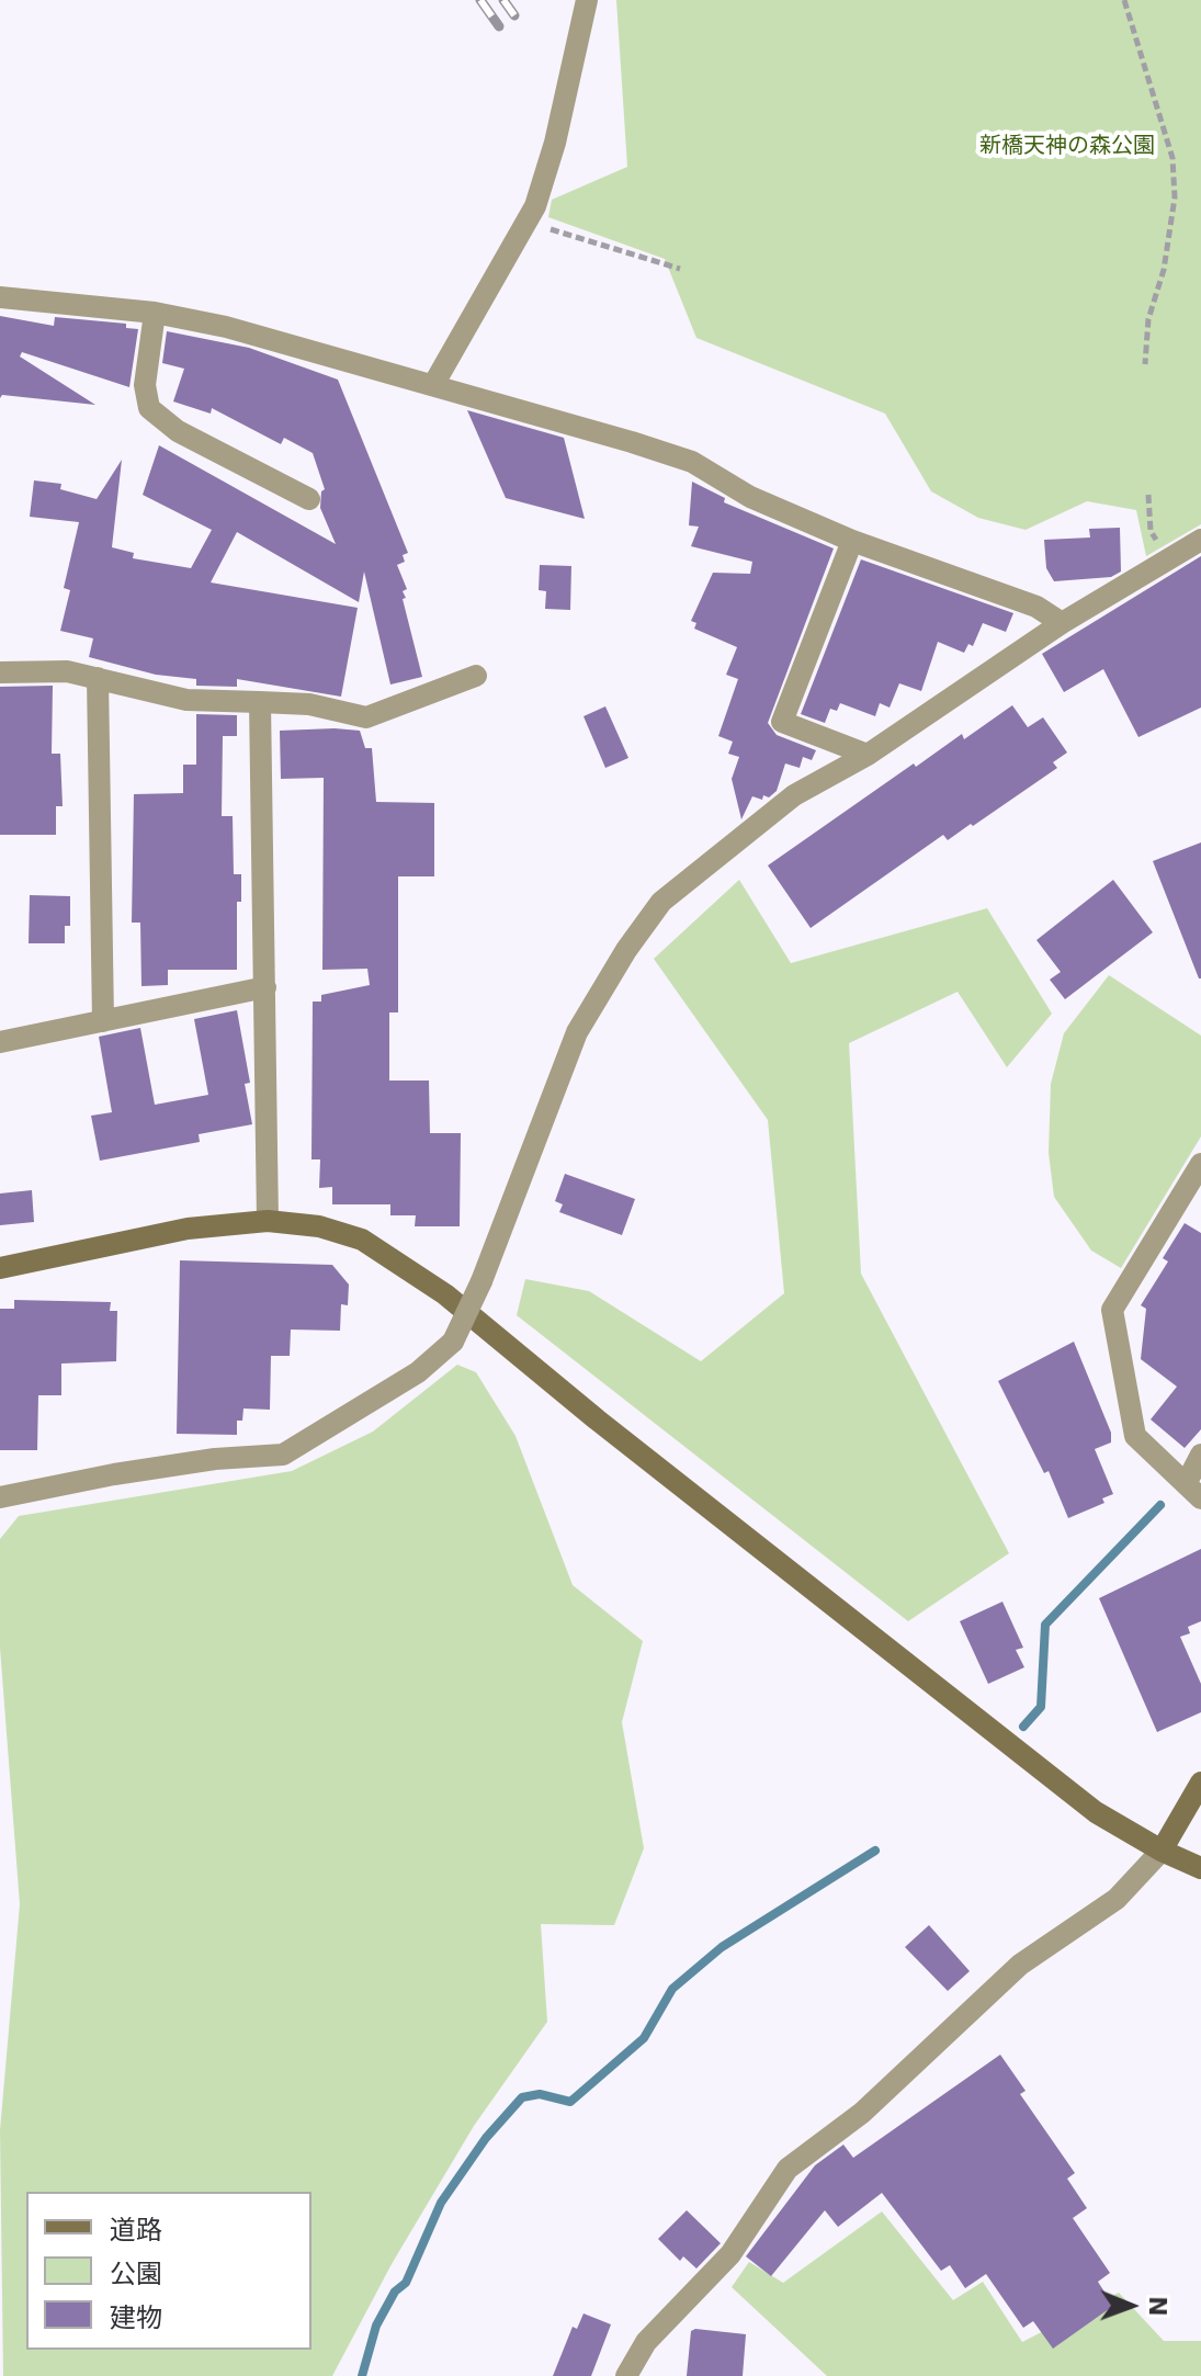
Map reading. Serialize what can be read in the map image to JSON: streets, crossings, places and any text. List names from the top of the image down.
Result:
{
  "parks": ["新橋天神の森公園"],
  "legend": ["道路", "公園", "建物"],
  "north": "right"
}
